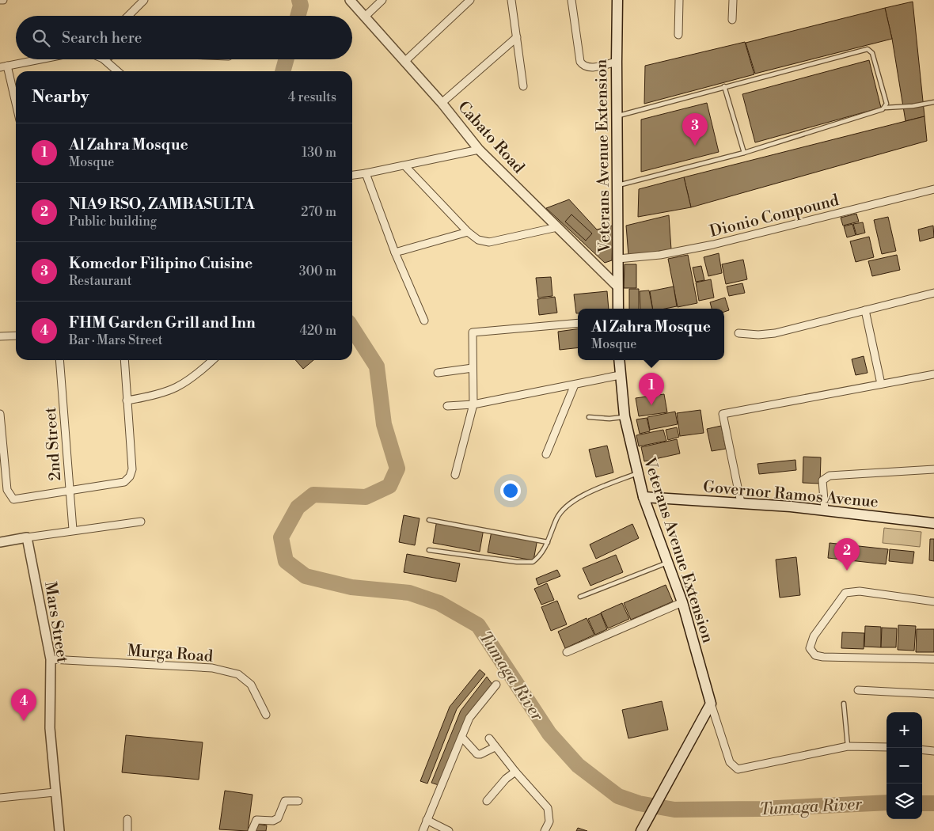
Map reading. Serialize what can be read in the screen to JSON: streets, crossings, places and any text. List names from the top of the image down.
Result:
{
  "streets": {
    "main road": ["Veterans Avenue Extension", "Governor Ramos Avenue"],
    "street": [
      "Cabato Road",
      "Dionio Compound",
      "2nd Street",
      "Mars Street",
      "Murga Road"
    ]
  },
  "crossings": [
    ["Cabato Road", "Veterans Avenue Extension"],
    ["Veterans Avenue Extension", "Dionio Compound"],
    ["Veterans Avenue Extension", "Governor Ramos Avenue"],
    ["Mars Street", "Murga Road"]
  ],
  "water": ["Tumaga River"],
  "page": {
    "search": "Search here",
    "heading": ["Nearby", "4 results"],
    "pins": [
      "3",
      "1",
      "2",
      "4"
    ],
    "list": [
      {
        "mark": "1",
        "name": "Al Zahra Mosque",
        "note": "Mosque",
        "value": "130 m"
      },
      {
        "mark": "2",
        "name": "NIA9 RSO, ZAMBASULTA",
        "note": "Public building",
        "value": "270 m"
      },
      {
        "mark": "3",
        "name": "Komedor Filipino Cuisine",
        "note": "Restaurant",
        "value": "300 m"
      },
      {
        "mark": "4",
        "name": "FHM Garden Grill and Inn",
        "note": "Bar · Mars Street",
        "value": "420 m"
      }
    ],
    "popup": ["Al Zahra Mosque", "Mosque"],
    "map_buttons": ["+", "−"]
  }
}
